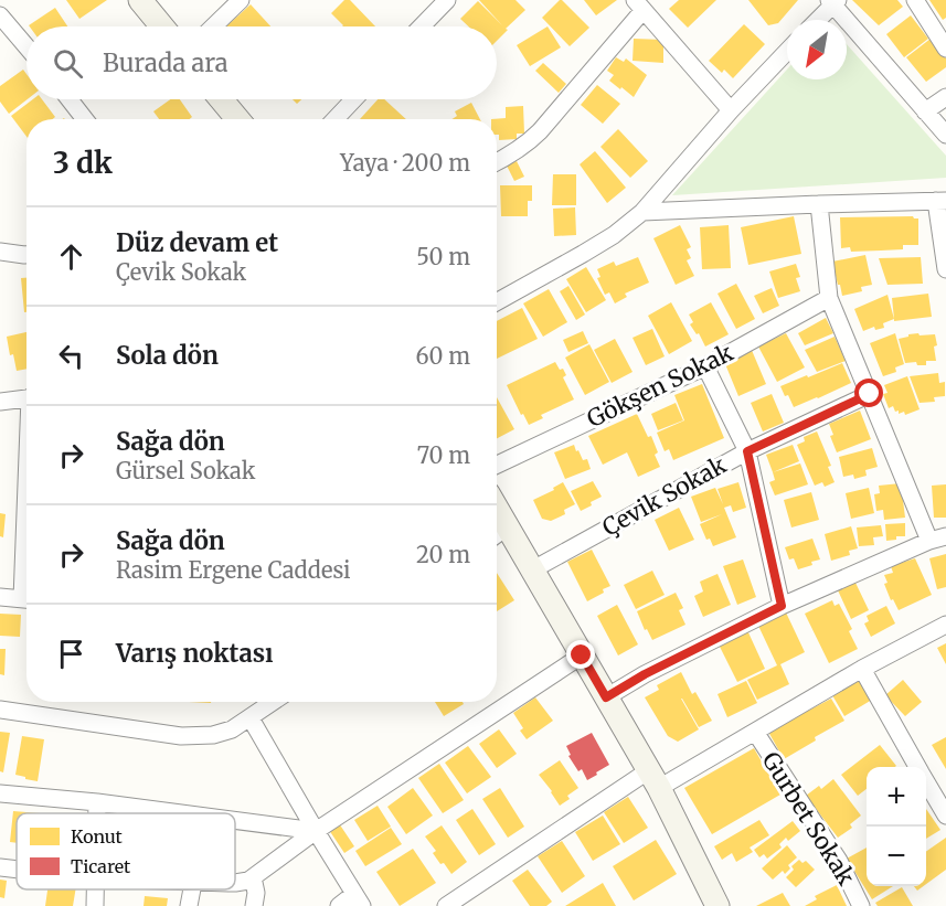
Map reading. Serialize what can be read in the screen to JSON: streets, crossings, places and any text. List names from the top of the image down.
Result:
{
  "streets": {
    "street": ["Gökşen Sokak", "Çevik Sokak", "Gurbet Sokak"]
  },
  "legend": ["Konut", "Ticaret"],
  "north": "bottom left",
  "page": {
    "search": "Burada ara",
    "heading": ["3 dk", "Yaya · 200 m"],
    "list": [
      ["Düz devam et", "Çevik Sokak", "50 m"],
      ["Sola dön", "60 m"],
      ["Sağa dön", "Gürsel Sokak", "70 m"],
      ["Sağa dön", "Rasim Ergene Caddesi", "20 m"],
      "Varış noktası"
    ],
    "map_buttons": ["+", "−"]
  }
}
